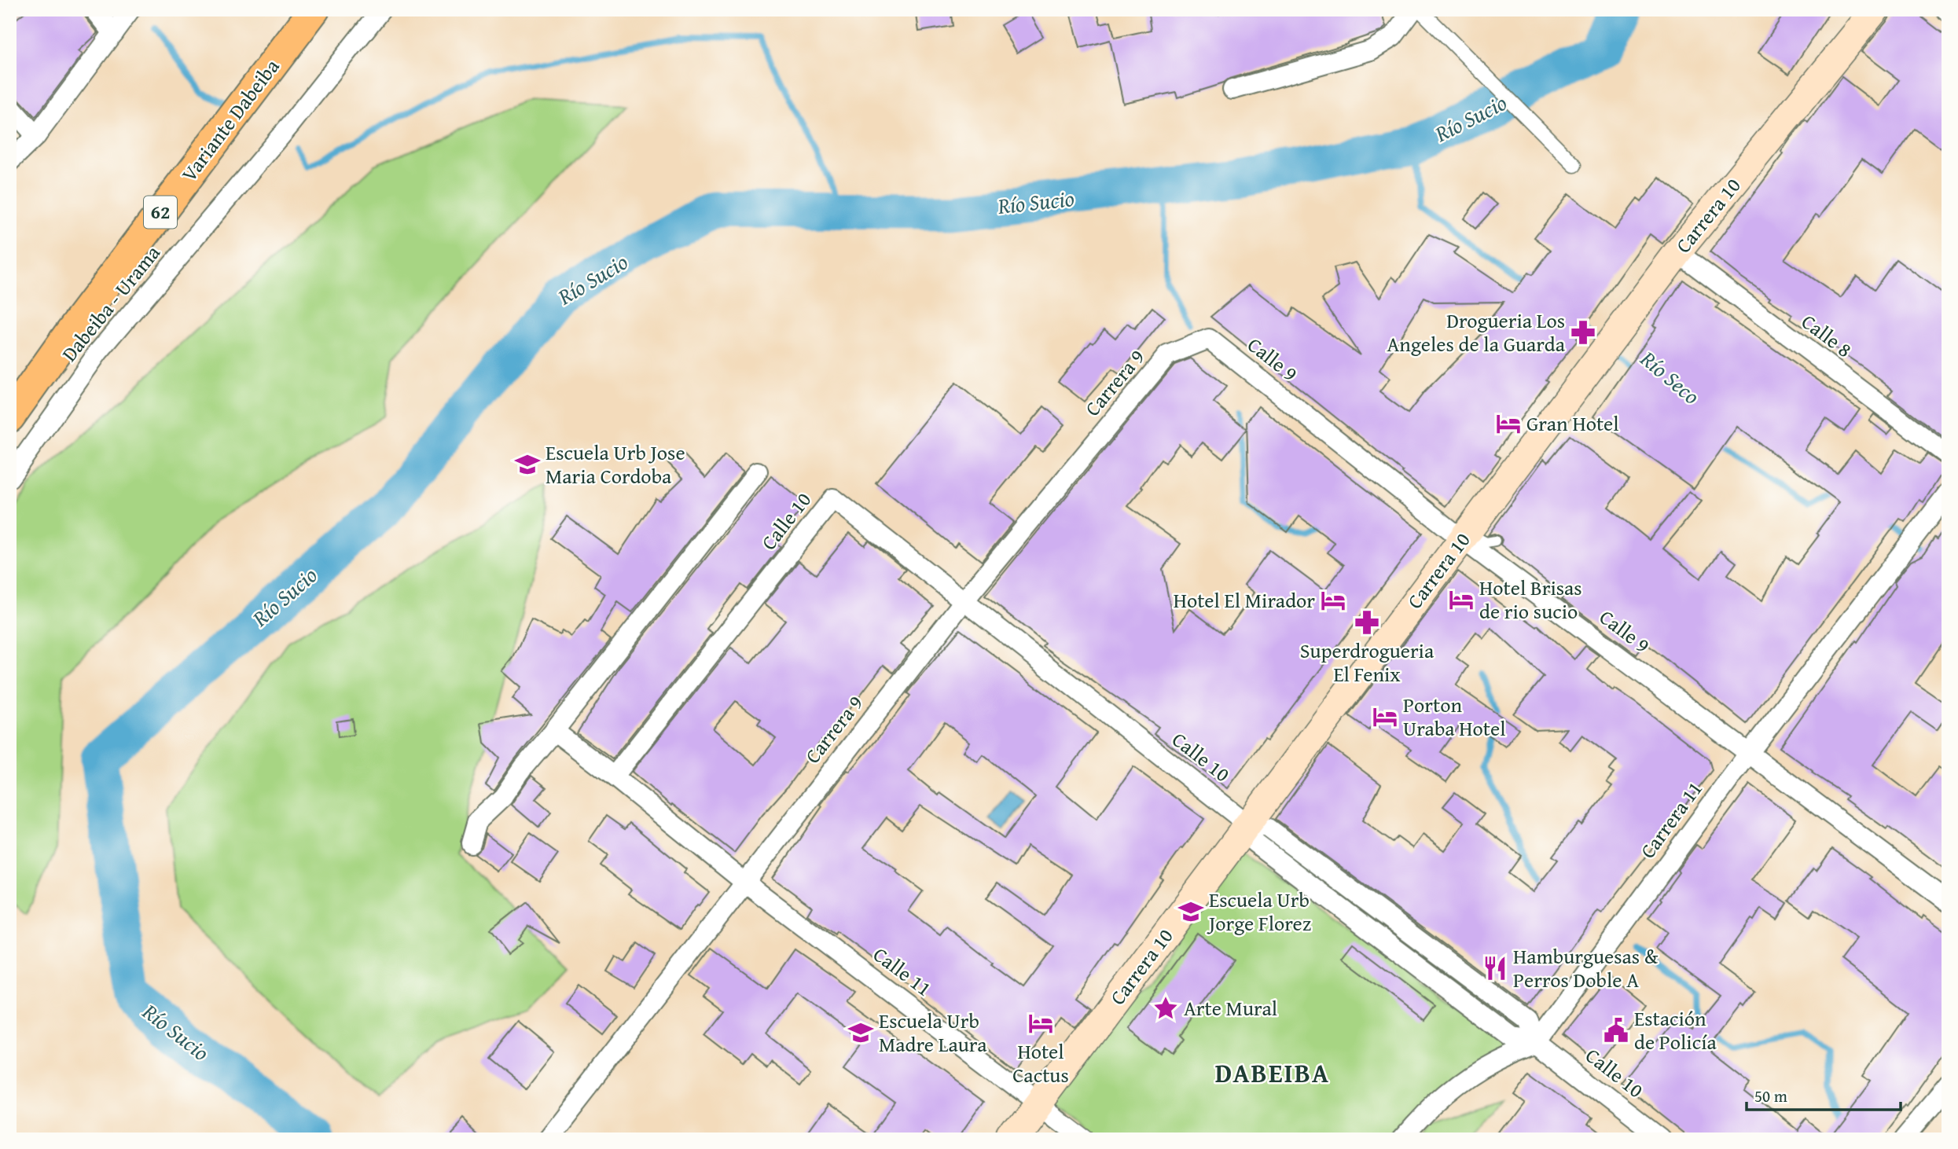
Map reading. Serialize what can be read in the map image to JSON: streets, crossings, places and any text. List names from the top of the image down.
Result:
{
  "streets": {
    "highway": ["Variante Dabeiba", "62"],
    "main road": ["Carrera 10"],
    "street": [
      "Dabeiba - Urama",
      "Calle 8",
      "Calle 9",
      "Carrera 9",
      "Calle 10",
      "Carrera 11",
      "Calle 11"
    ]
  },
  "crossings": [
    ["Carrera 10", "Calle 8"],
    ["Carrera 10", "Calle 9"],
    ["Carrera 10", "Calle 10"],
    ["Carrera 10", "Calle 11"],
    ["Calle 9", "Carrera 9"],
    ["Calle 9", "Carrera 11"],
    ["Carrera 9", "Calle 10"],
    ["Carrera 9", "Calle 11"],
    ["Calle 10", "Carrera 11"]
  ],
  "districts": ["DABEIBA"],
  "water": ["Río Sucio", "Río Seco"],
  "places": {
    "pharmacy": ["Drogueria Los Angeles de la Guarda", "Superdrogueria El Fenix"],
    "hotel": [
      "Gran Hotel",
      "Hotel Brisas de rio sucio",
      "Hotel El Mirador",
      "Porton Uraba Hotel",
      "Hotel Cactus"
    ],
    "school or university": ["Escuela Urb Jose Maria Cordoba", "Escuela Urb Jorge Florez", "Escuela Urb Madre Laura"],
    "restaurant": ["Hamburguesas & Perros Doble A"],
    "place": ["Arte Mural"],
    "public building": ["Estación de Policía"]
  },
  "scale_bar": "50 m"
}
